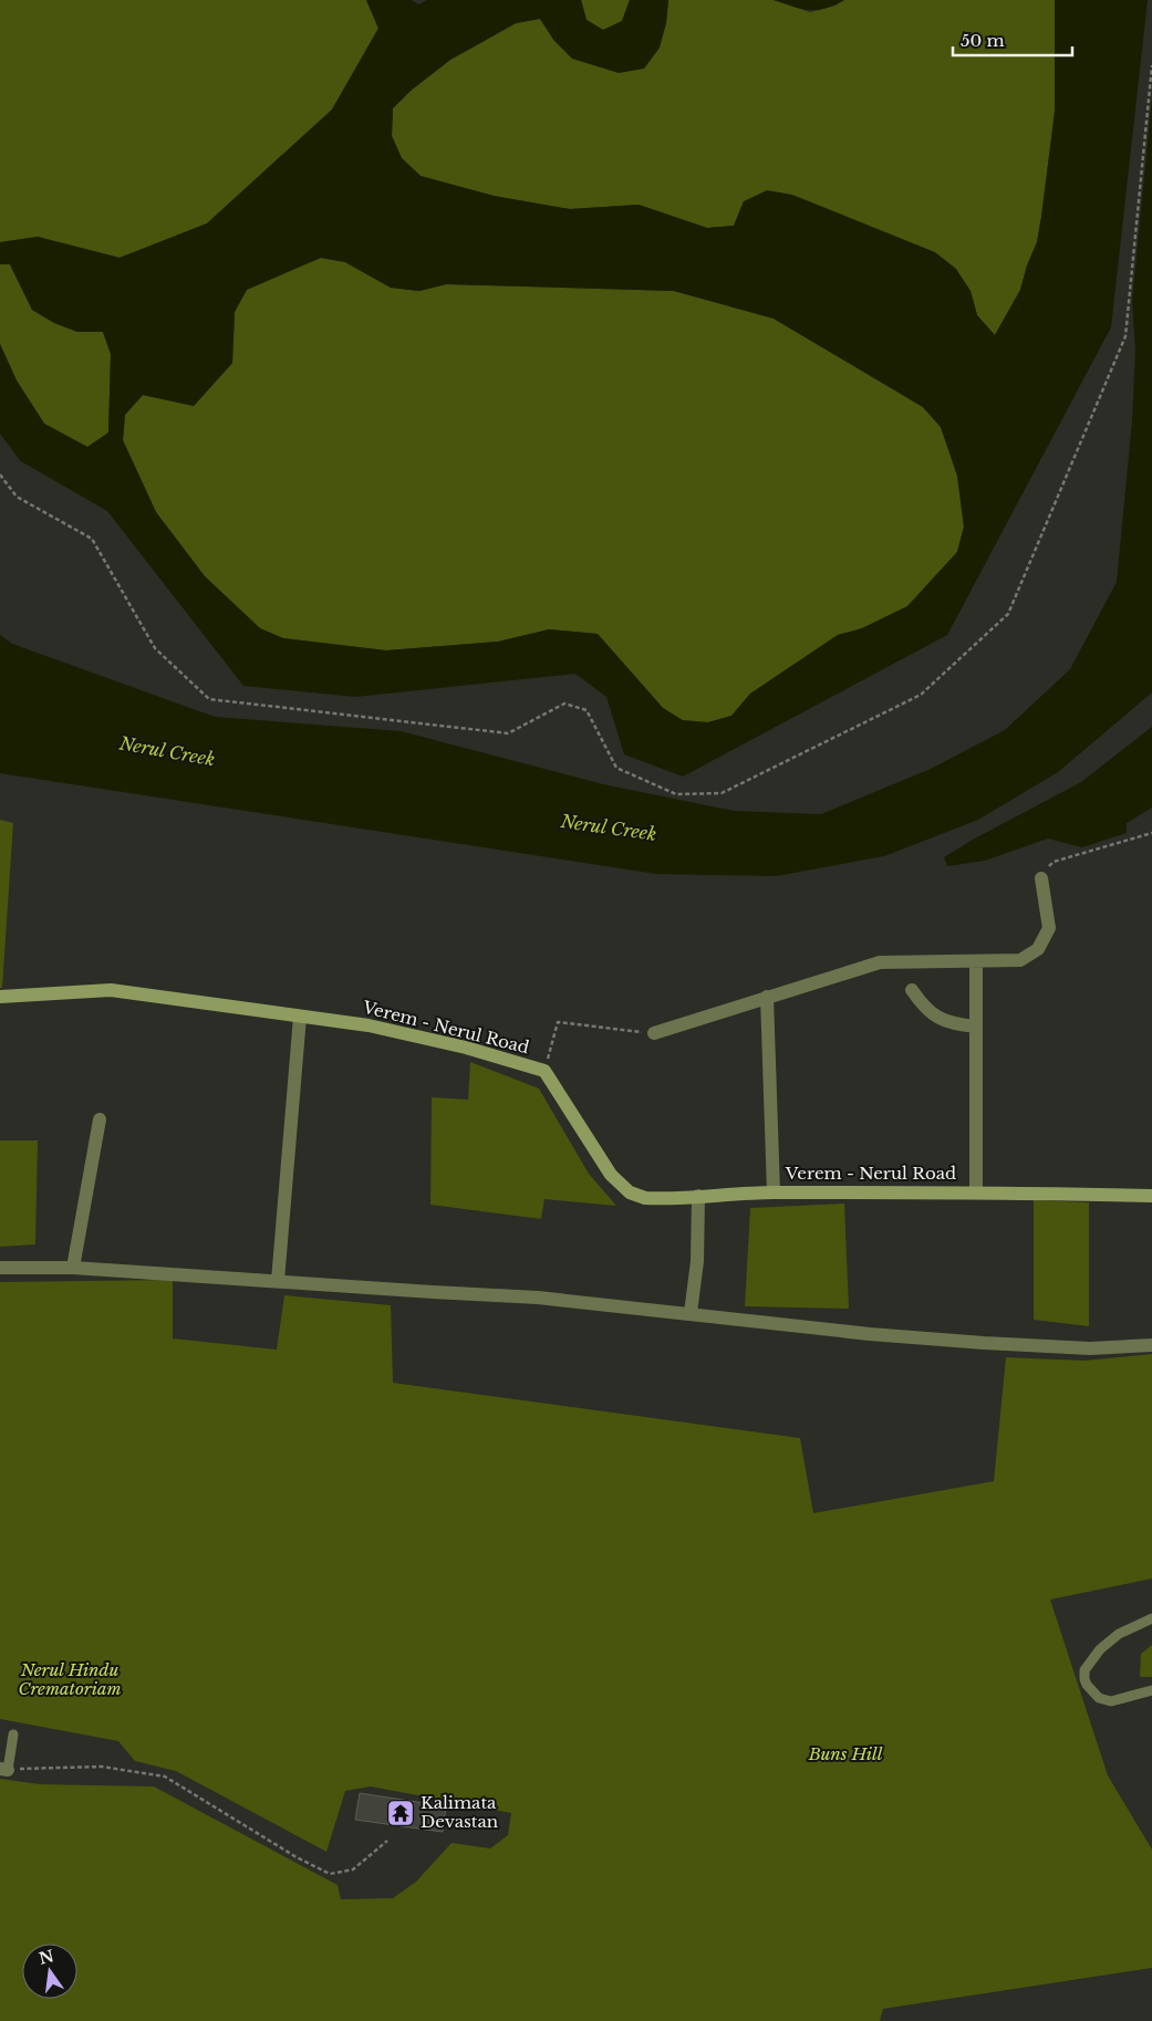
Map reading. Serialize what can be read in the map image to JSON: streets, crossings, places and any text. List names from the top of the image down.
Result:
{
  "streets": {
    "main road": ["Verem - Nerul Road"]
  },
  "water": ["Nerul Creek"],
  "parks": ["Nerul Hindu Crematoriam", "Buns Hill"],
  "places": {
    "temple": ["Kalimata Devastan"]
  },
  "scale_bar": "50 m",
  "north": "top"
}
